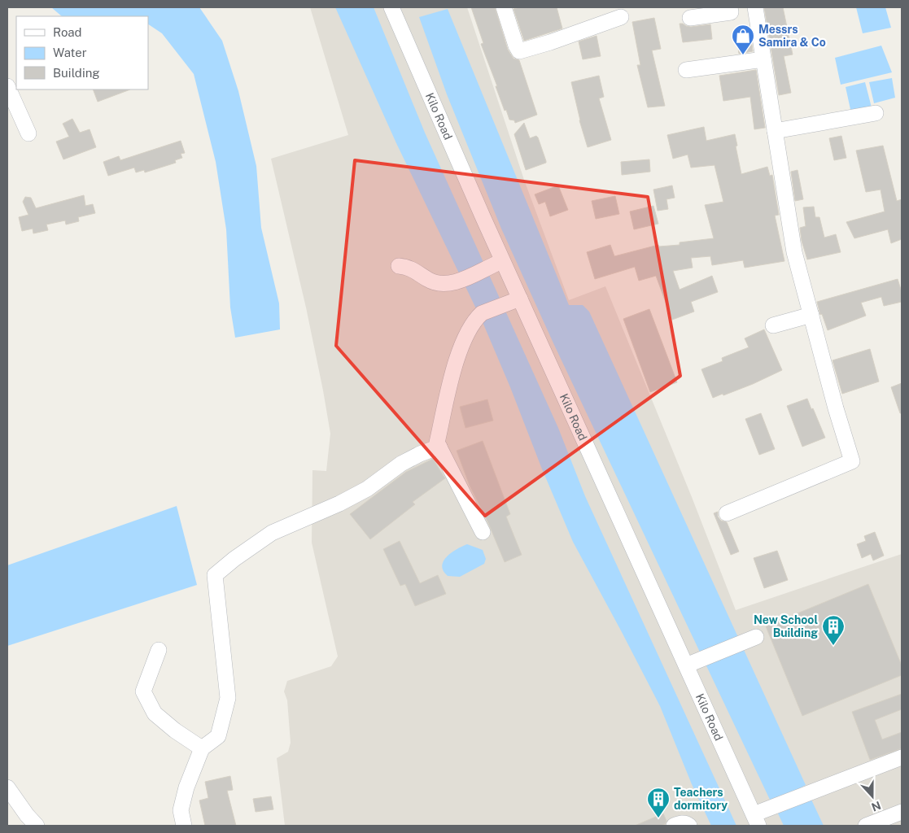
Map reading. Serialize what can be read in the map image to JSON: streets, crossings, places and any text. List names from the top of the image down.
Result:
{
  "streets": {
    "street": ["Kilo Road"]
  },
  "places": {
    "shop": ["Messrs Samira & Co"],
    "building": ["New School Building", "Teachers dormitory"]
  },
  "legend": ["Road", "Water", "Building"],
  "north": "bottom"
}
